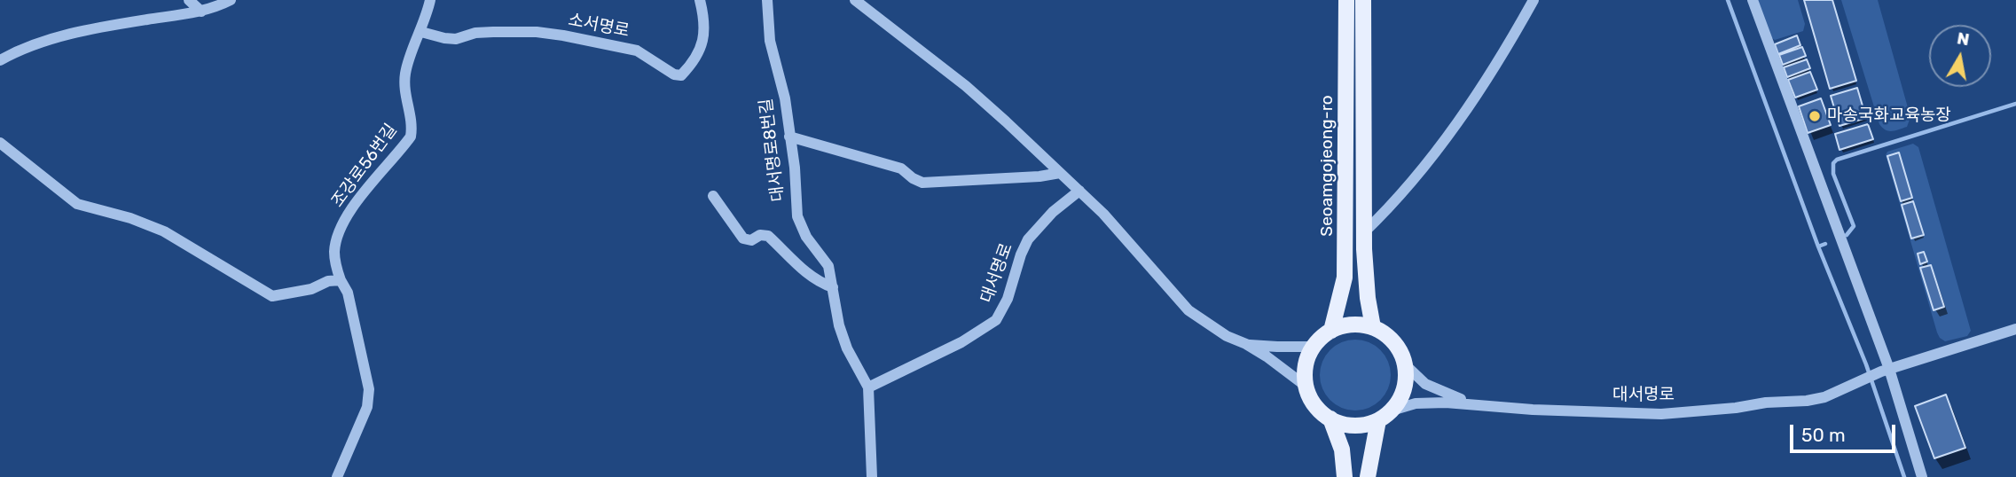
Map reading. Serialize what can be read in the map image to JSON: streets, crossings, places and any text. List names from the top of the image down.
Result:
{
  "streets": {
    "main road": ["Seoamgojeong-ro"],
    "street": [
      "소서명로",
      "대서명로8번길",
      "조강로56번길",
      "대서명로"
    ]
  },
  "crossings": [
    ["소서명로", "조강로56번길"],
    ["대서명로8번길", "대서명로"],
    ["Seoamgojeong-ro", "대서명로"]
  ],
  "places": ["마송국화교육농장"],
  "scale_bar": "50 m",
  "north": "top"
}
